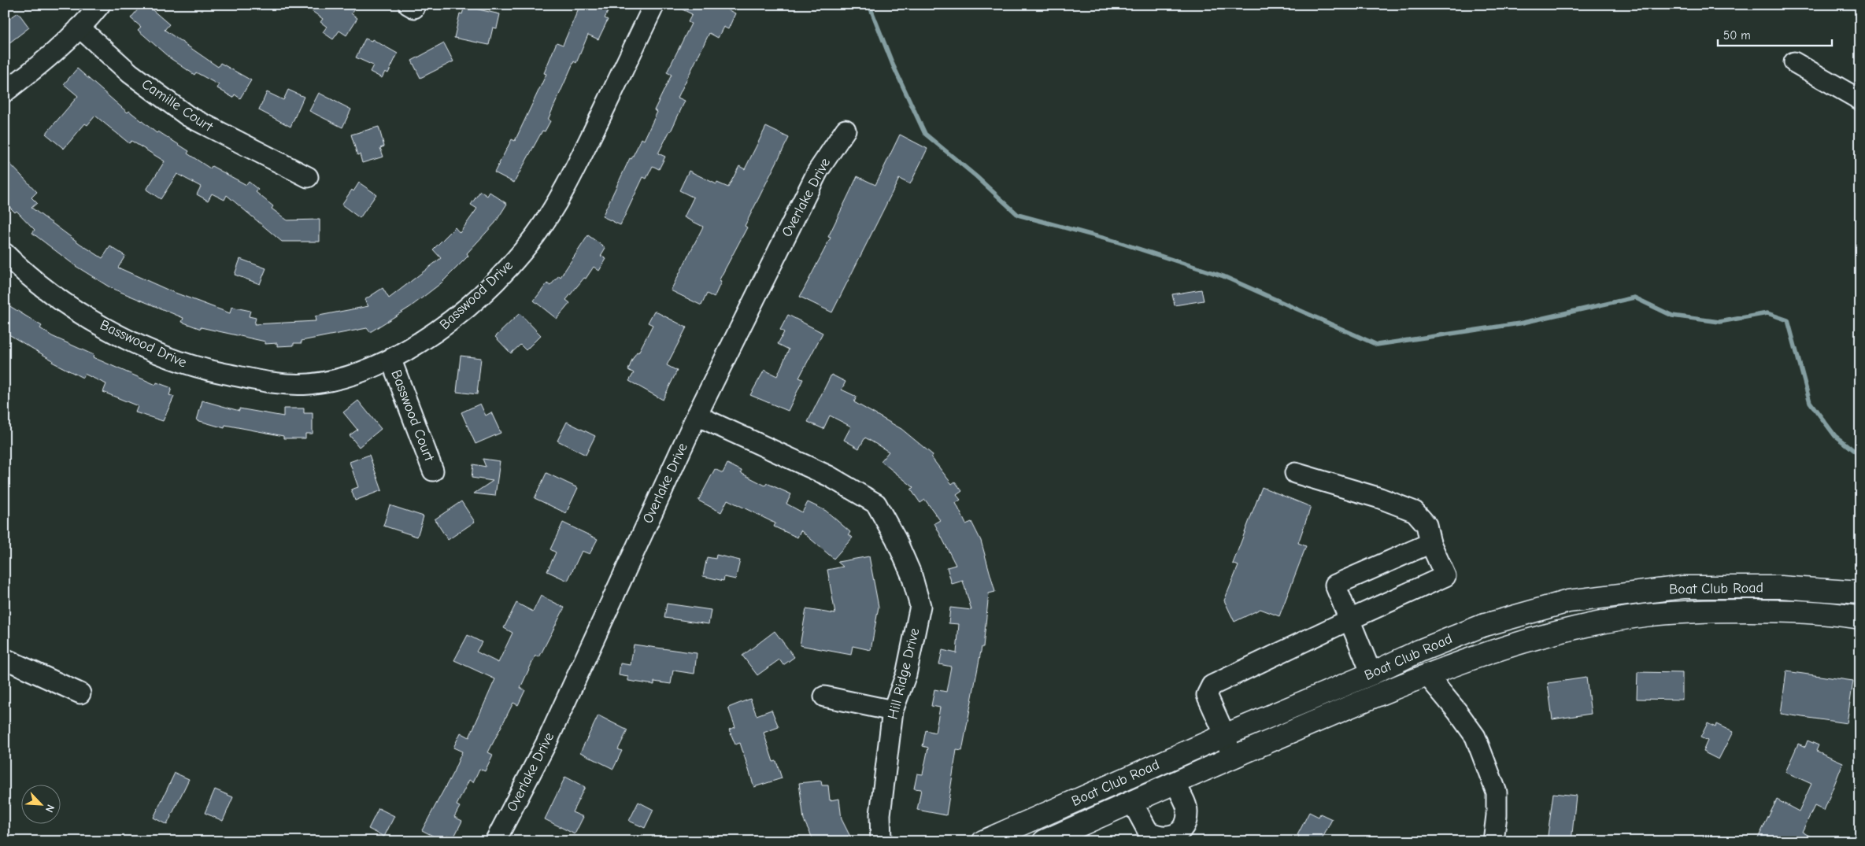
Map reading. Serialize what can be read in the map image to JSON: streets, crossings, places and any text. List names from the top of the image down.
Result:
{
  "streets": {
    "main road": ["Boat Club Road"],
    "street": [
      "Camille Court",
      "Overlake Drive",
      "Basswood Drive",
      "Basswood Court",
      "Hill Ridge Drive"
    ]
  },
  "crossings": [
    ["Overlake Drive", "Hill Ridge Drive"],
    ["Basswood Drive", "Basswood Court"]
  ],
  "scale_bar": "50 m",
  "north": "bottom right"
}
